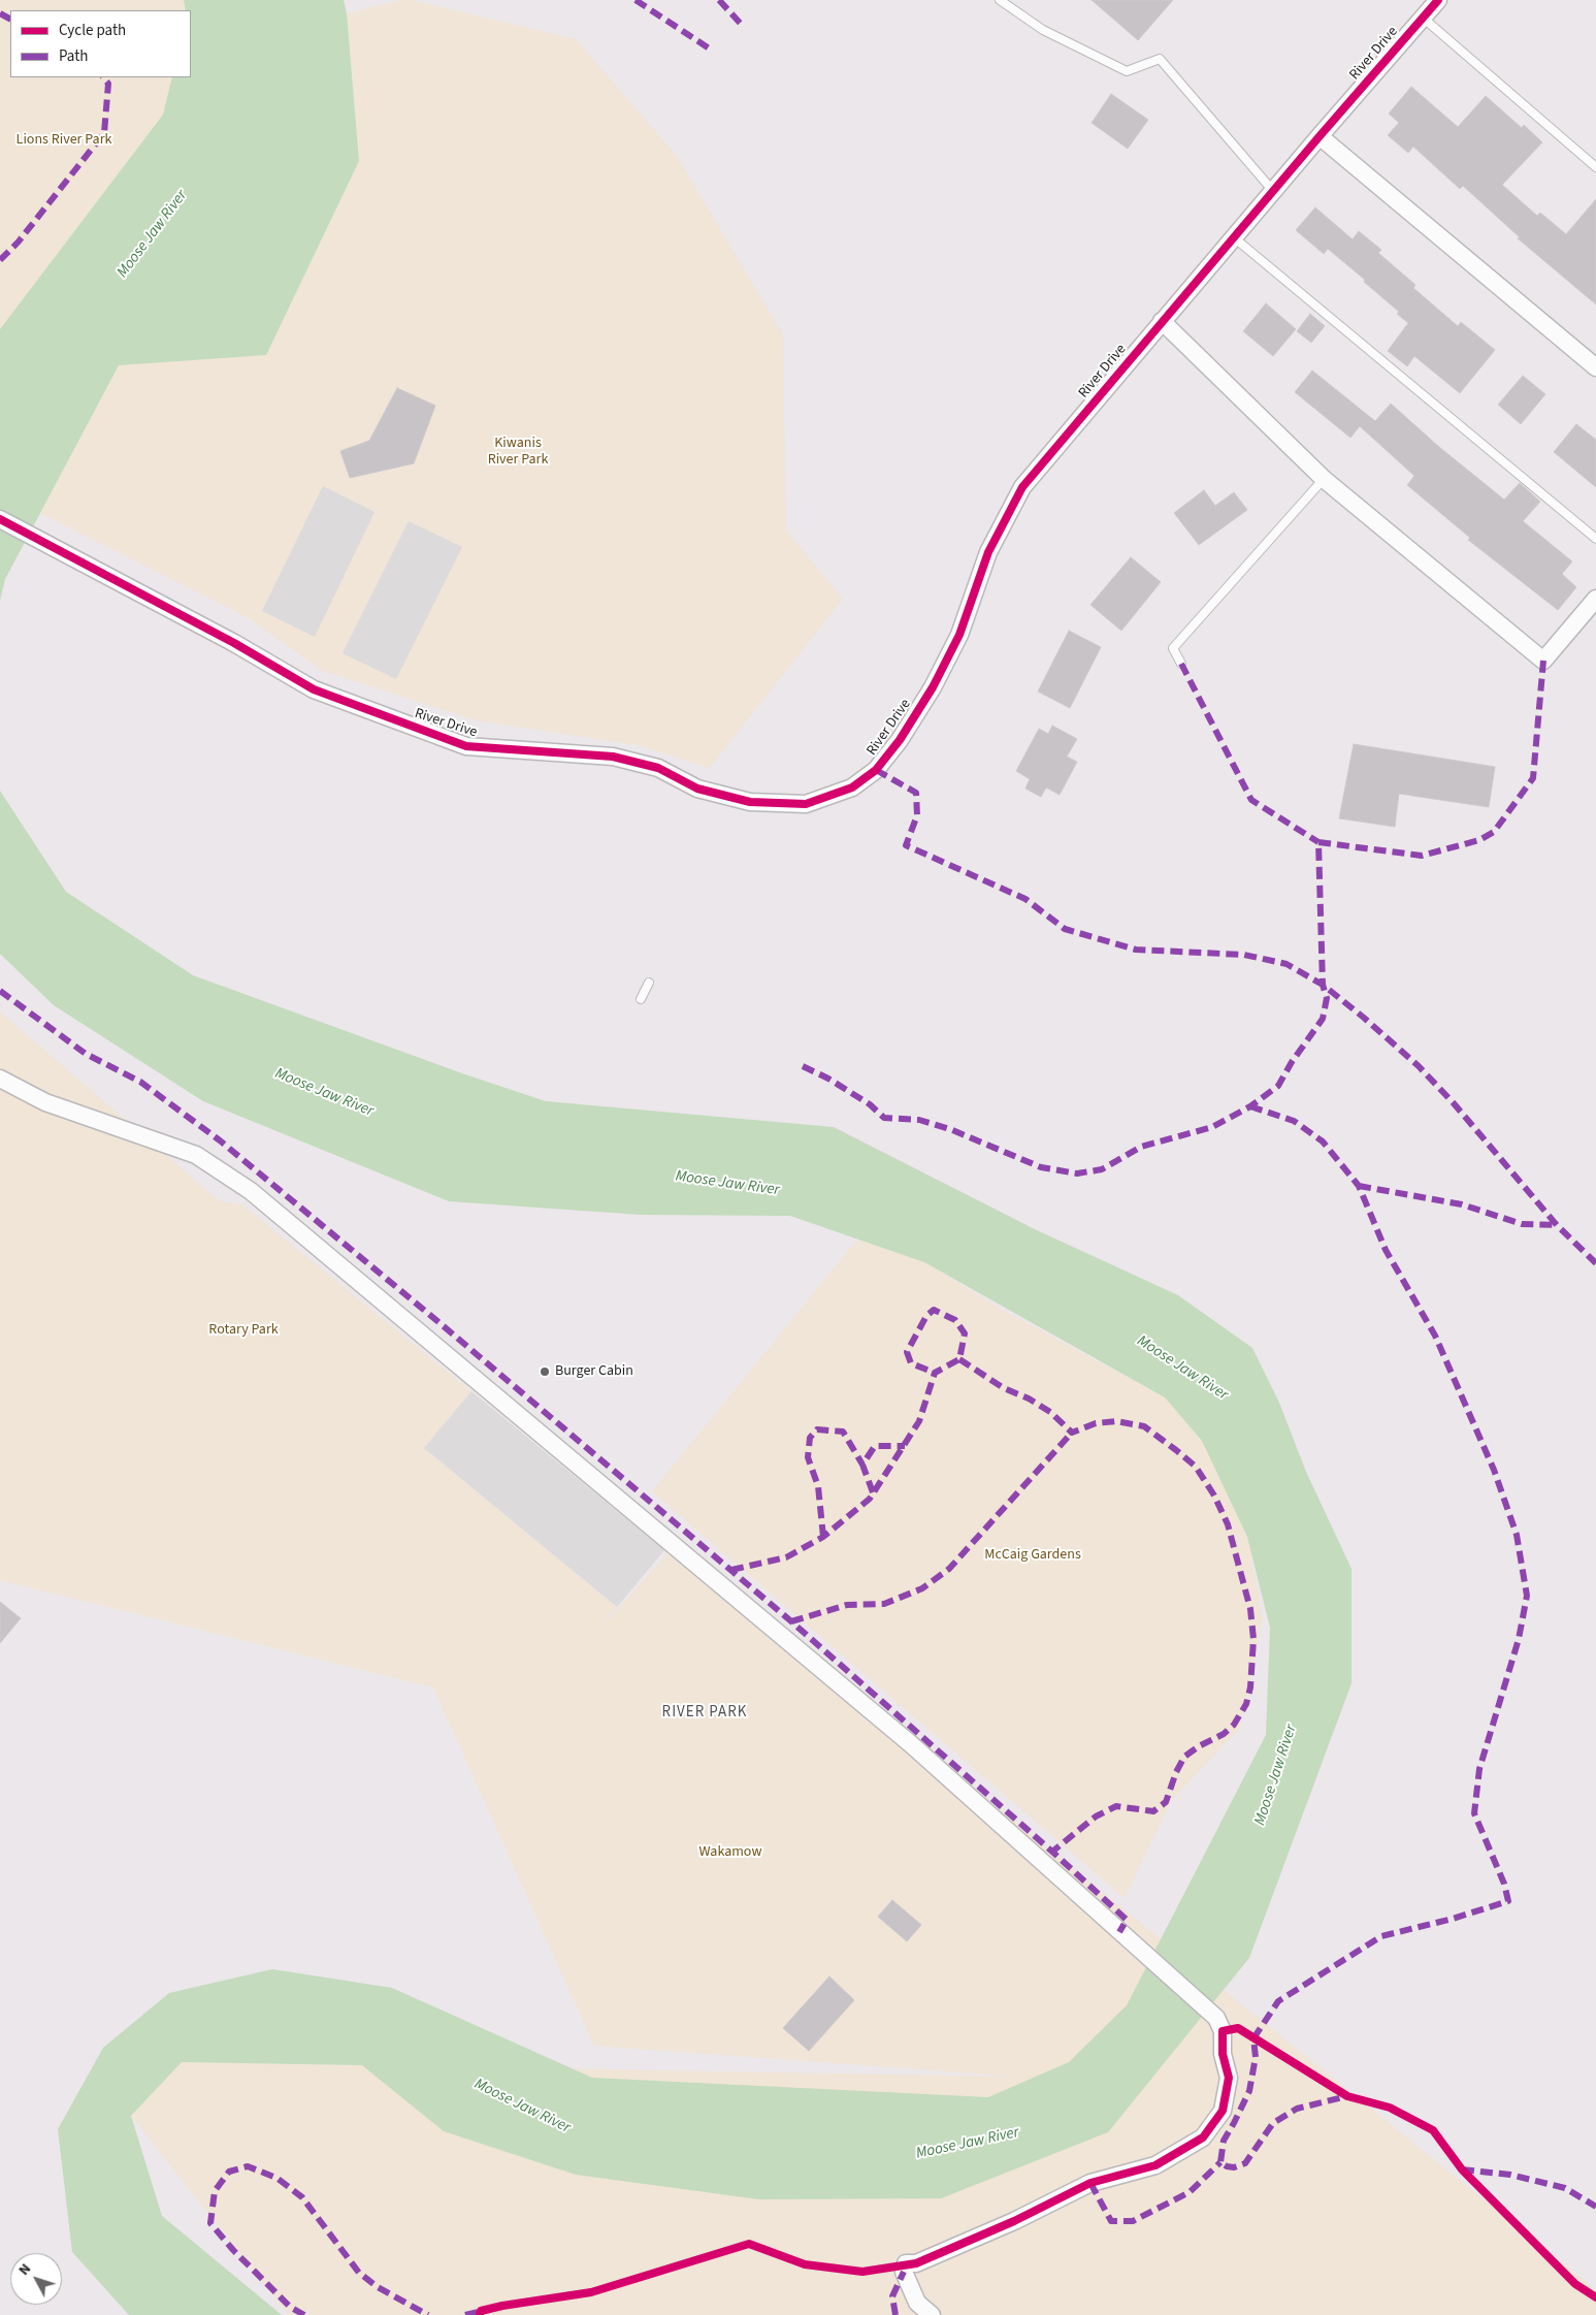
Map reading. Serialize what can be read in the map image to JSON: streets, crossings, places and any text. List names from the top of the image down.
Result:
{
  "streets": {
    "street": ["River Drive"]
  },
  "districts": ["RIVER PARK"],
  "water": ["Moose Jaw River"],
  "parks": [
    "Lions River Park",
    "Kiwanis River Park",
    "Rotary Park",
    "McCaig Gardens",
    "Wakamow"
  ],
  "places": ["Burger Cabin"],
  "legend": ["Cycle path", "Path"],
  "north": "top left"
}
